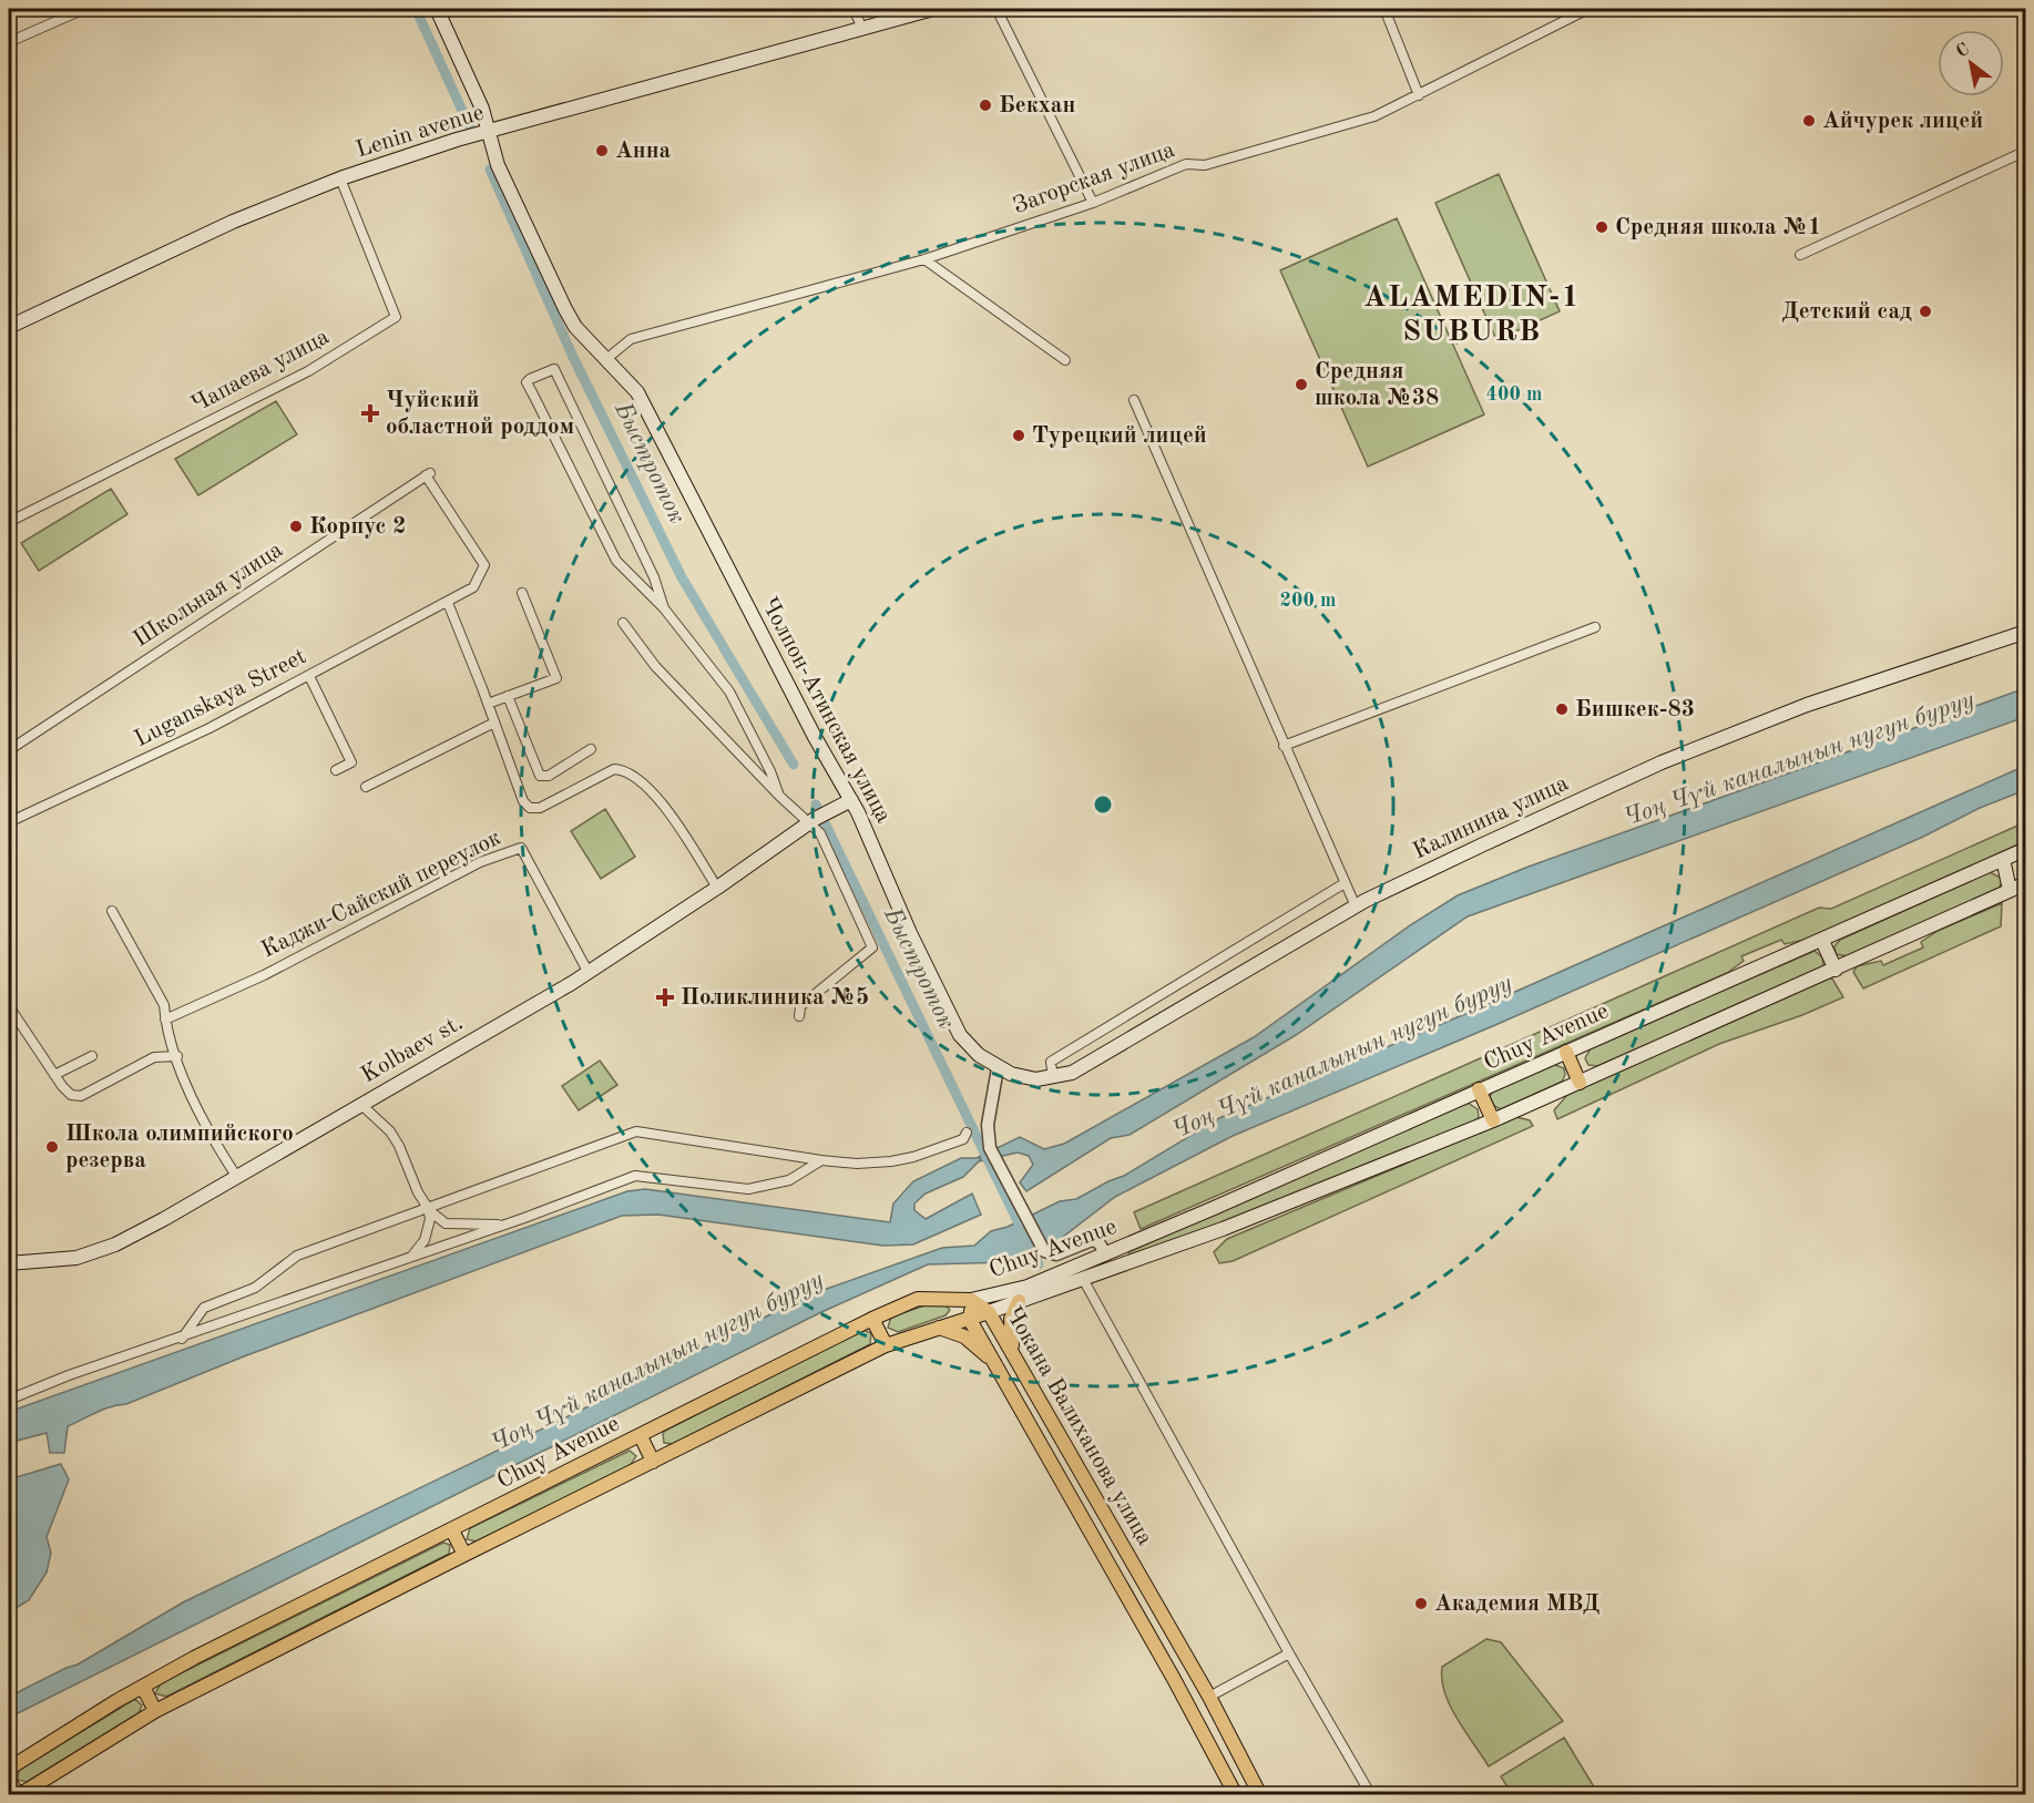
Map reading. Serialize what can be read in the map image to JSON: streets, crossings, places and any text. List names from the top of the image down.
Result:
{
  "streets": {
    "main road": [
      "Lenin avenue",
      "Чолпон-Атинская улица",
      "Калинина улица",
      "Chuy Avenue",
      "Kolbaev st.",
      "Чокана Валиханова улица"
    ],
    "street": [
      "Загорская улица",
      "Чапаева улица",
      "Школьная улица",
      "Luganskaya Street",
      "Каджи-Сайский переулок"
    ]
  },
  "crossings": [
    ["Lenin avenue", "Чапаева улица"],
    ["Lenin avenue", "Чолпон-Атинская улица"],
    ["Загорская улица", "Чолпон-Атинская улица"],
    ["Школьная улица", "Luganskaya Street"],
    ["Чолпон-Атинская улица", "Калинина улица"],
    ["Чолпон-Атинская улица", "Kolbaev st."],
    ["Каджи-Сайский переулок", "Kolbaev st."],
    ["Chuy Avenue", "Чокана Валиханова улица"]
  ],
  "districts": ["ALAMEDIN-1 SUBURB"],
  "water": ["Быстроток", "Чоң Чүй каналынын нугун буруу"],
  "places": {
    "other": [
      "Бекхан",
      "Айчурек лицей",
      "Анна",
      "Средняя школа №1",
      "Детский сад",
      "Средняя школа №38",
      "Турецкий лицей",
      "Корпус 2",
      "Бишкек-83",
      "Школа олимпийского резерва",
      "Академия МВД"
    ],
    "health": ["Чуйский областной роддом", "Поликлиника №5"]
  },
  "north": "top left",
  "rings": ["400 m", "200 m"]
}
